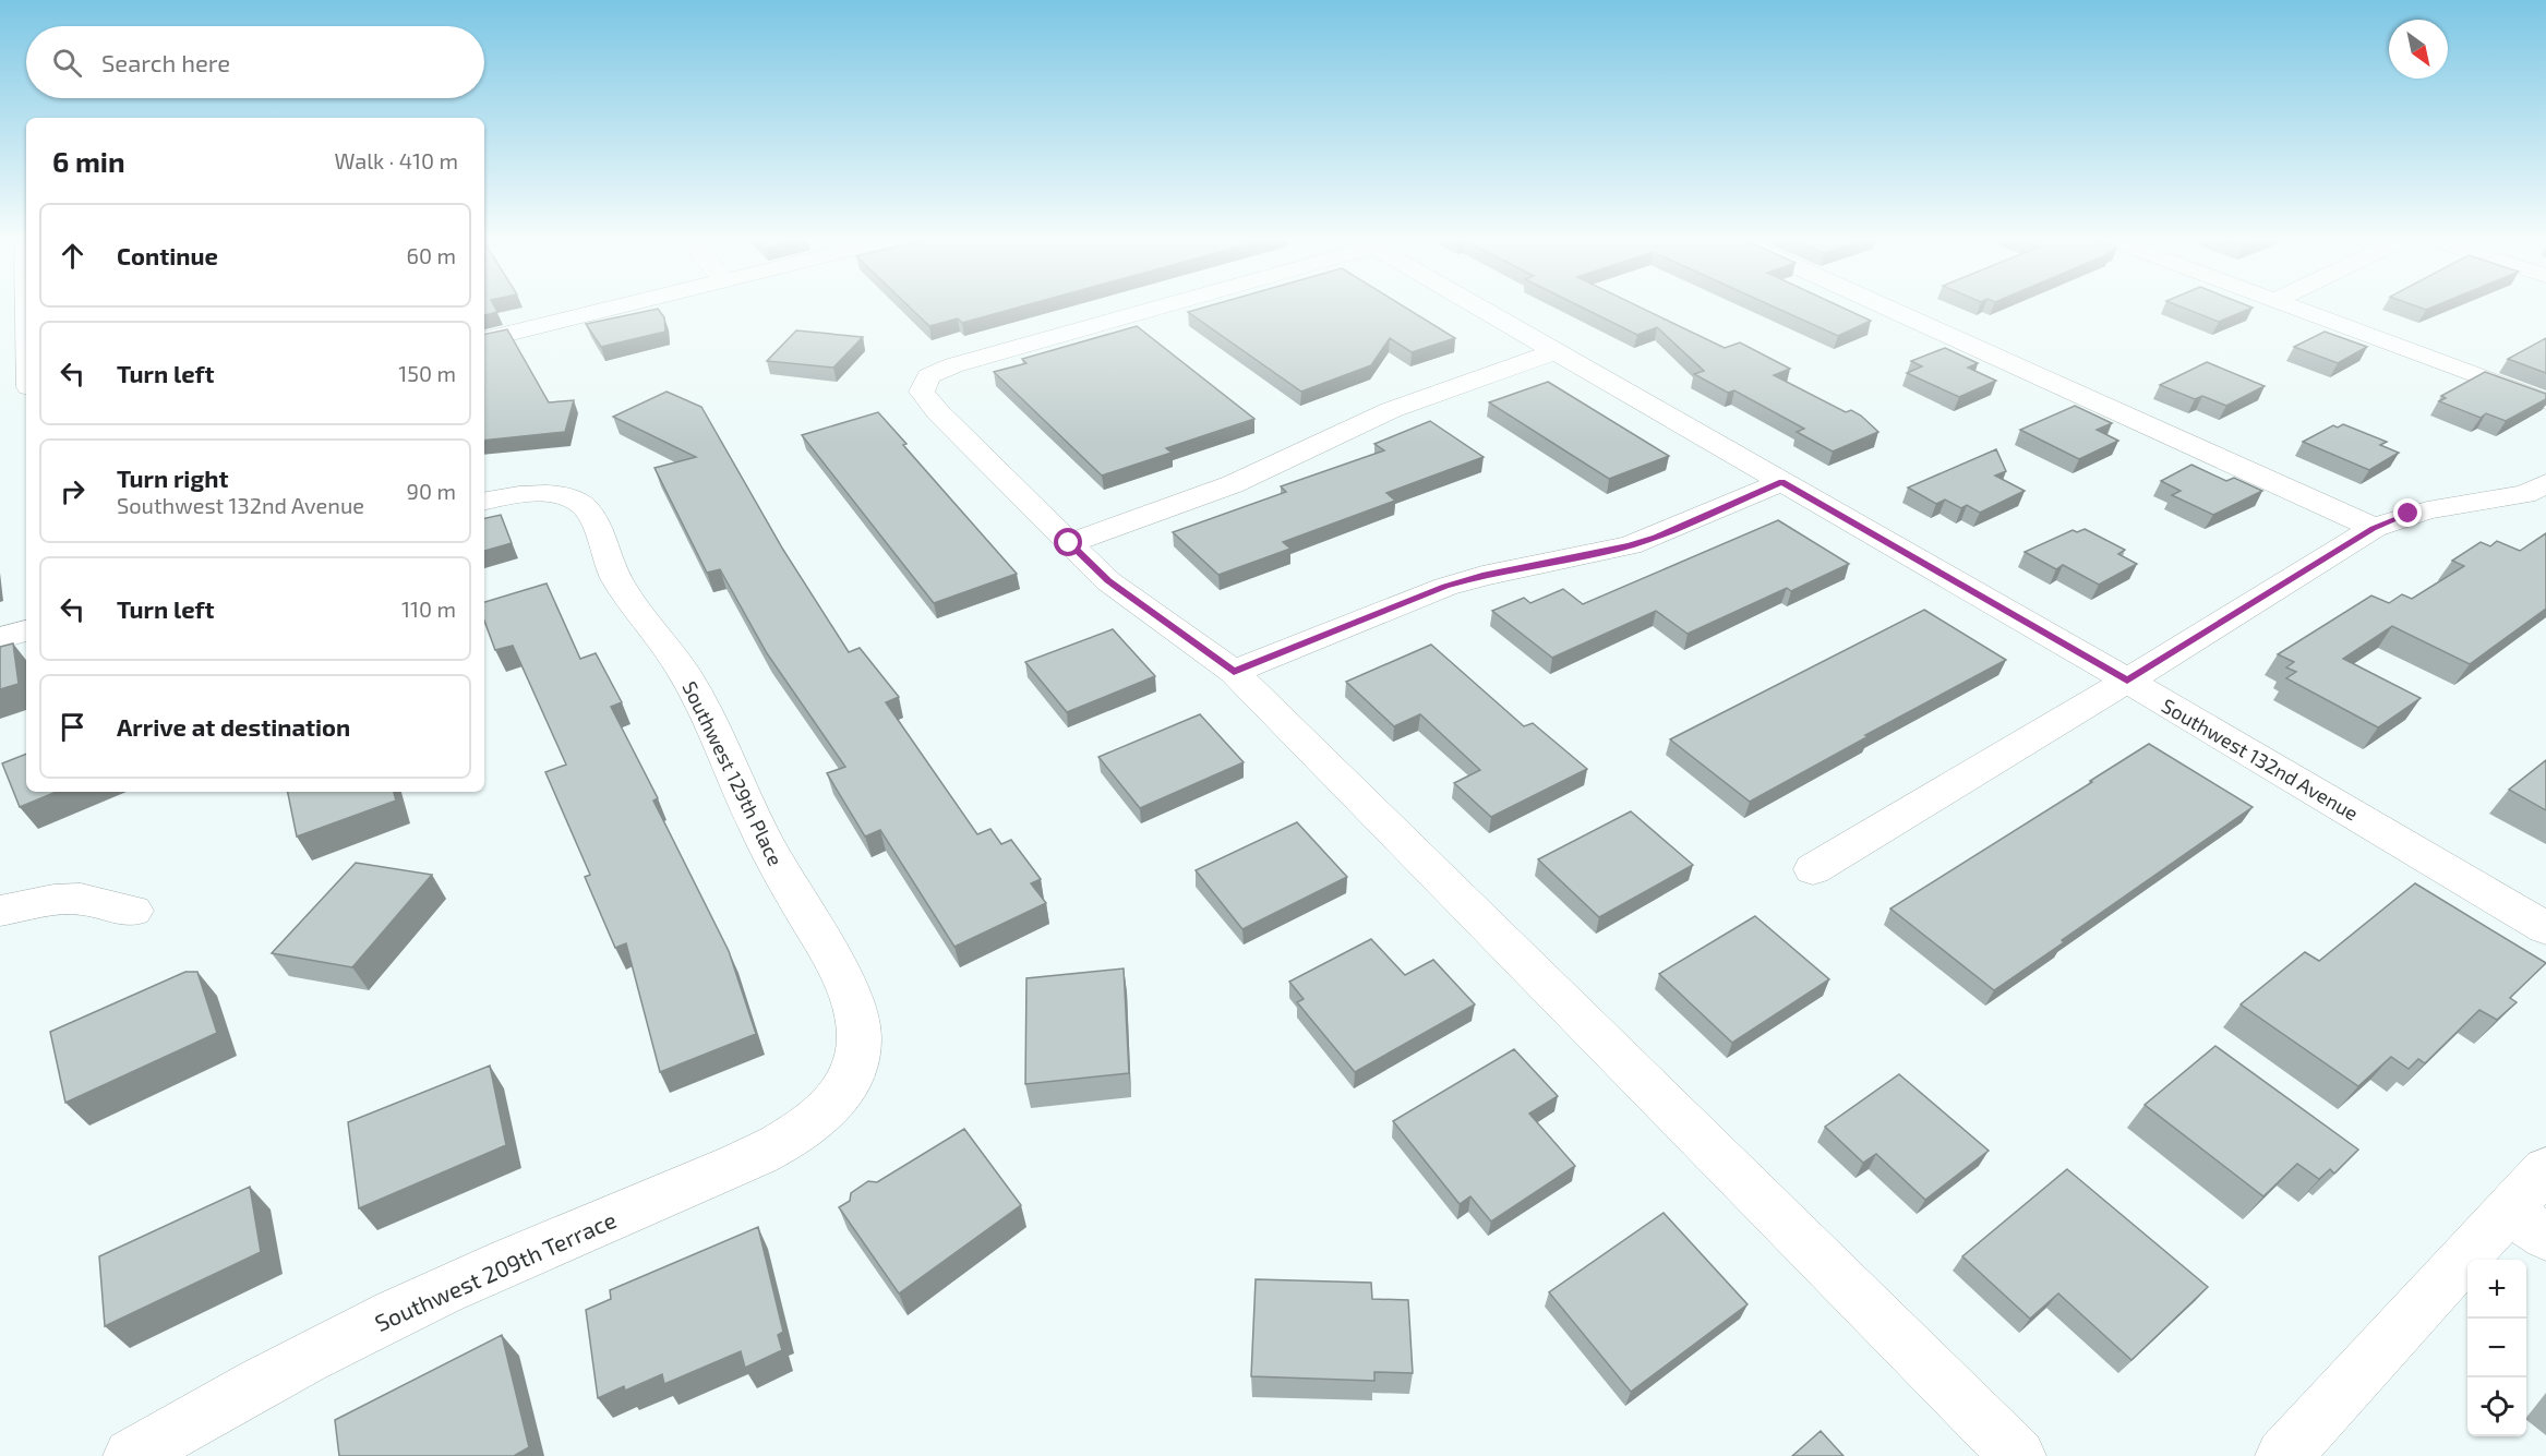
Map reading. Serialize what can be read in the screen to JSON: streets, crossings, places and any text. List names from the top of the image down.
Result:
{
  "streets": {
    "street": ["Southwest 132nd Avenue", "Southwest 129th Place", "Southwest 209th Terrace"]
  },
  "crossings": [
    ["Southwest 129th Place", "Southwest 209th Terrace"]
  ],
  "north": "bottom right",
  "page": {
    "search": "Search here",
    "heading": ["6 min", "Walk · 410 m"],
    "list": [
      ["Continue", "60 m"],
      ["Turn left", "150 m"],
      ["Turn right", "Southwest 132nd Avenue", "90 m"],
      ["Turn left", "110 m"],
      "Arrive at destination"
    ],
    "map_buttons": ["+", "−"]
  }
}
